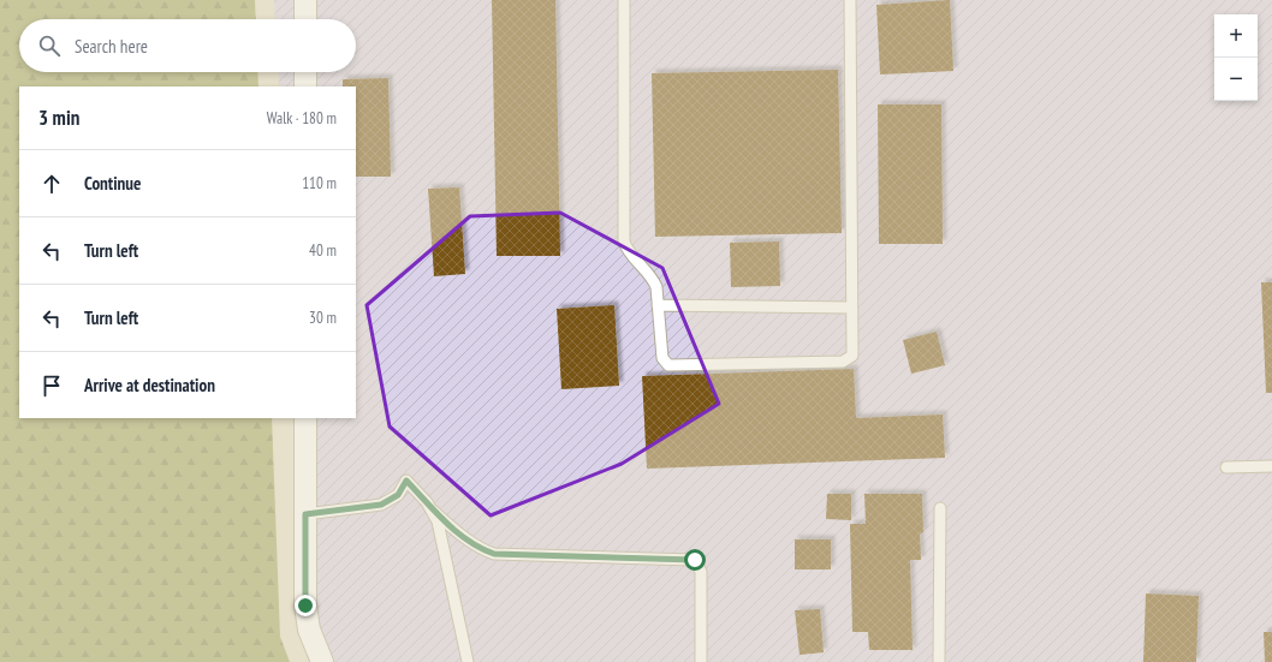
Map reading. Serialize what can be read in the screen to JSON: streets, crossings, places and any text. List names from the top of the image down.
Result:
{
  "page": {
    "map_buttons": ["+", "−"],
    "search": "Search here",
    "heading": ["3 min", "Walk · 180 m"],
    "list": [
      ["Continue", "110 m"],
      ["Turn left", "40 m"],
      ["Turn left", "30 m"],
      "Arrive at destination"
    ]
  }
}
